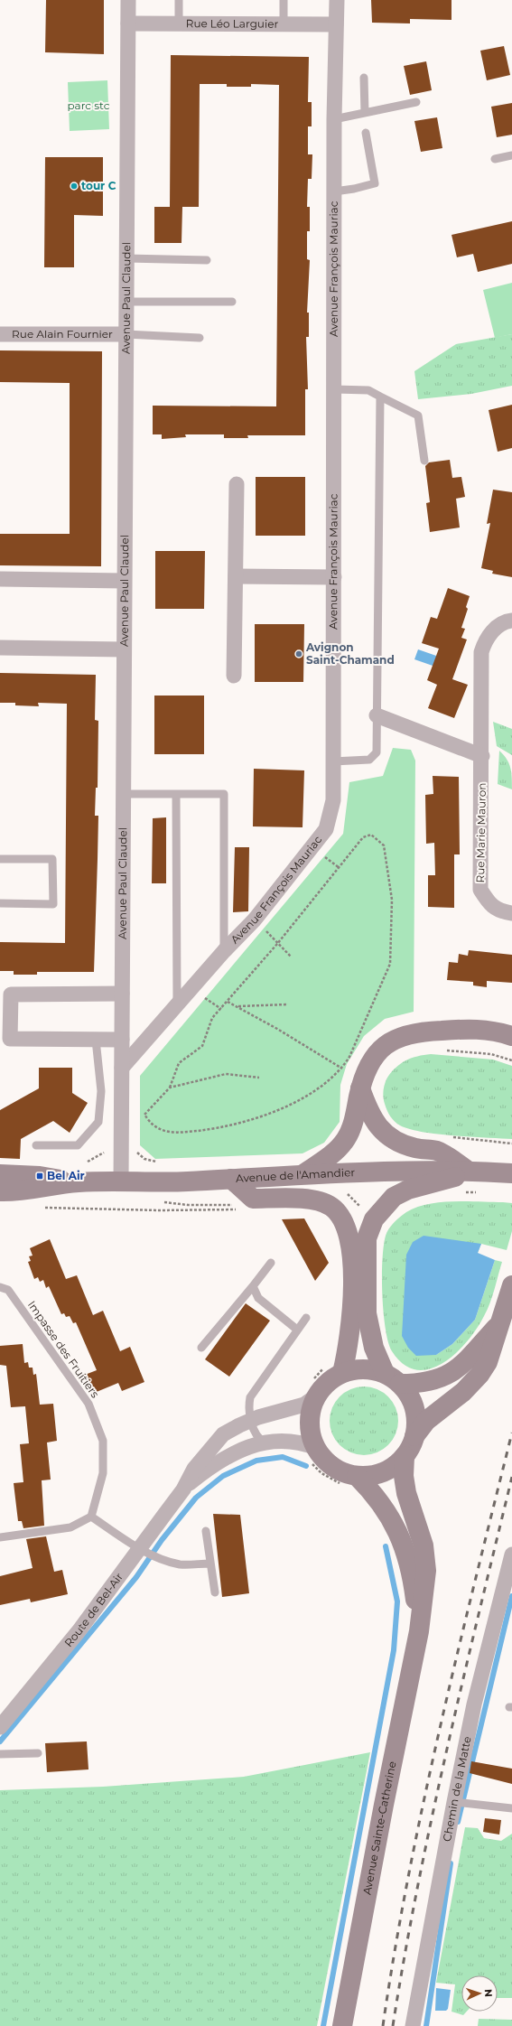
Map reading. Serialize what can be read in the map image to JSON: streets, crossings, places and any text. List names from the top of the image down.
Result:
{
  "streets": {
    "main road": ["Avenue de l'Amandier", "Avenue Sainte-Catherine"],
    "street": [
      "Rue Léo Larguier",
      "Avenue François Mauriac",
      "Avenue Paul Claudel",
      "Rue Alain Fournier",
      "Rue Marie Mauron",
      "Route de Bel-Air",
      "Chemin de la Matte"
    ],
    "lane": ["Impasse des Fruitiers"]
  },
  "crossings": [
    ["Rue Léo Larguier", "Avenue François Mauriac"],
    ["Rue Léo Larguier", "Avenue Paul Claudel"],
    ["Avenue François Mauriac", "Avenue Paul Claudel"],
    ["Avenue Paul Claudel", "Rue Alain Fournier"],
    ["Avenue Paul Claudel", "Avenue de l'Amandier"]
  ],
  "parks": ["parc stc"],
  "places": {
    "other": ["tour C", "Avignon Saint-Chamand"],
    "transit": ["Bel Air"]
  },
  "north": "right"
}
